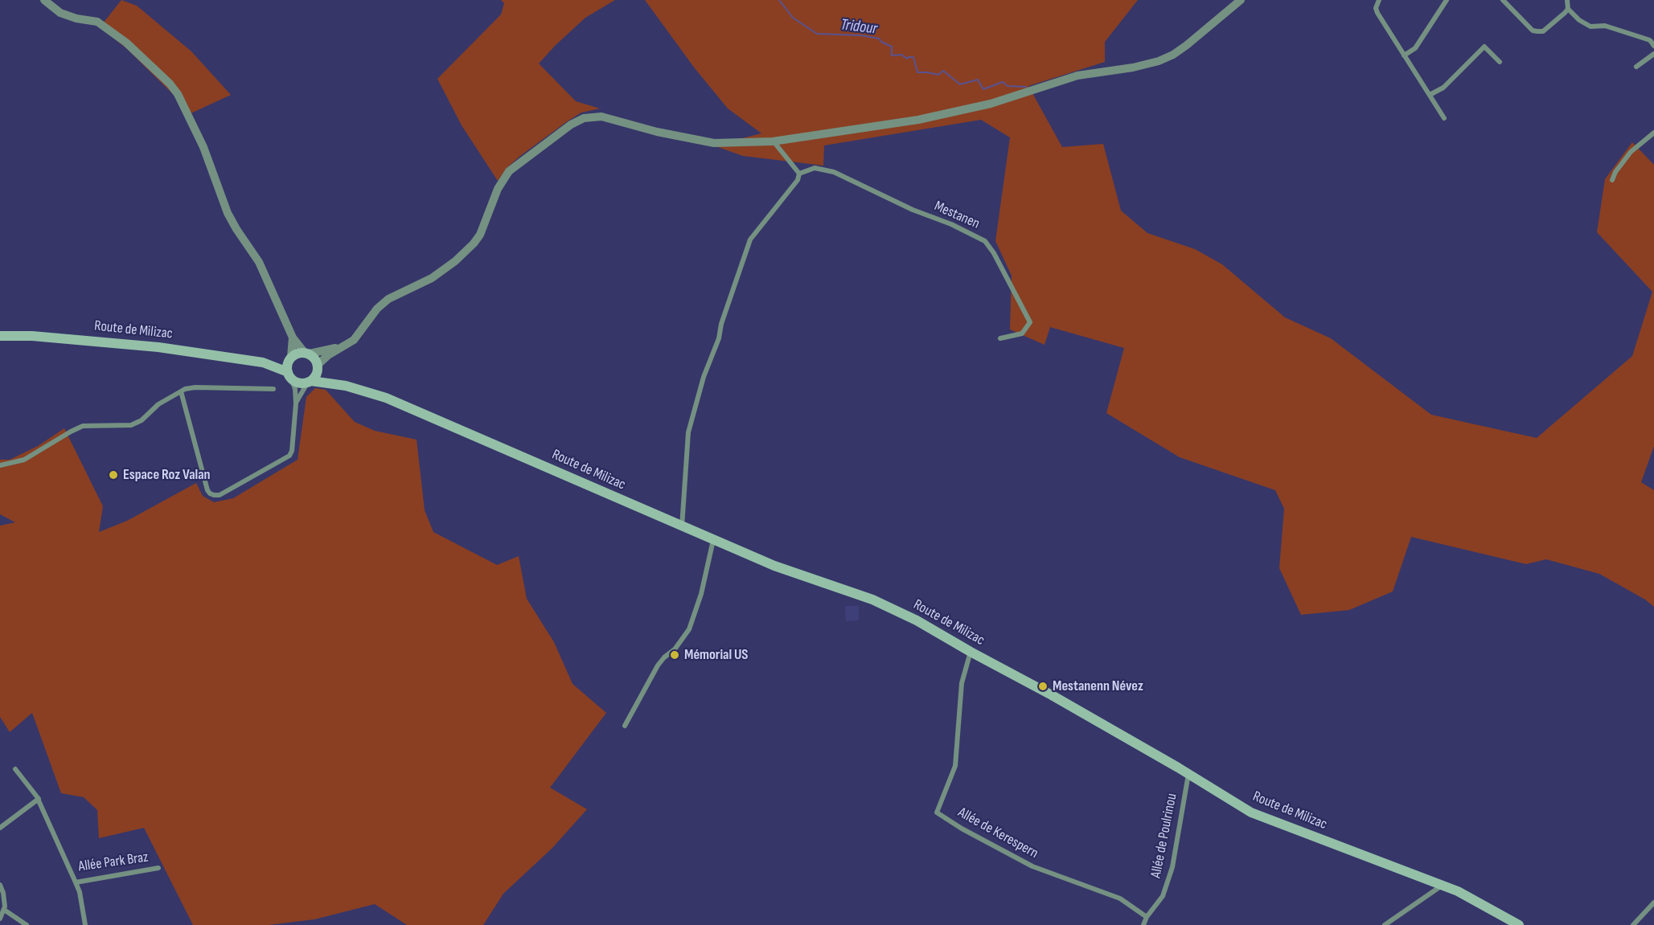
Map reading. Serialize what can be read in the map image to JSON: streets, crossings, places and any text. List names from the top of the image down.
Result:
{
  "streets": {
    "main road": ["Route de Milizac"],
    "street": [
      "Mestanen",
      "Allée de Kerespern",
      "Allée de Poulrinou",
      "Allée Park Braz"
    ]
  },
  "crossings": [
    ["Route de Milizac", "Allée de Kerespern"],
    ["Route de Milizac", "Allée de Poulrinou"],
    ["Allée de Kerespern", "Allée de Poulrinou"]
  ],
  "water": ["Tridour"],
  "places": ["Espace Roz Valan", "Mémorial US", "Mestanenn Névez"]
}
